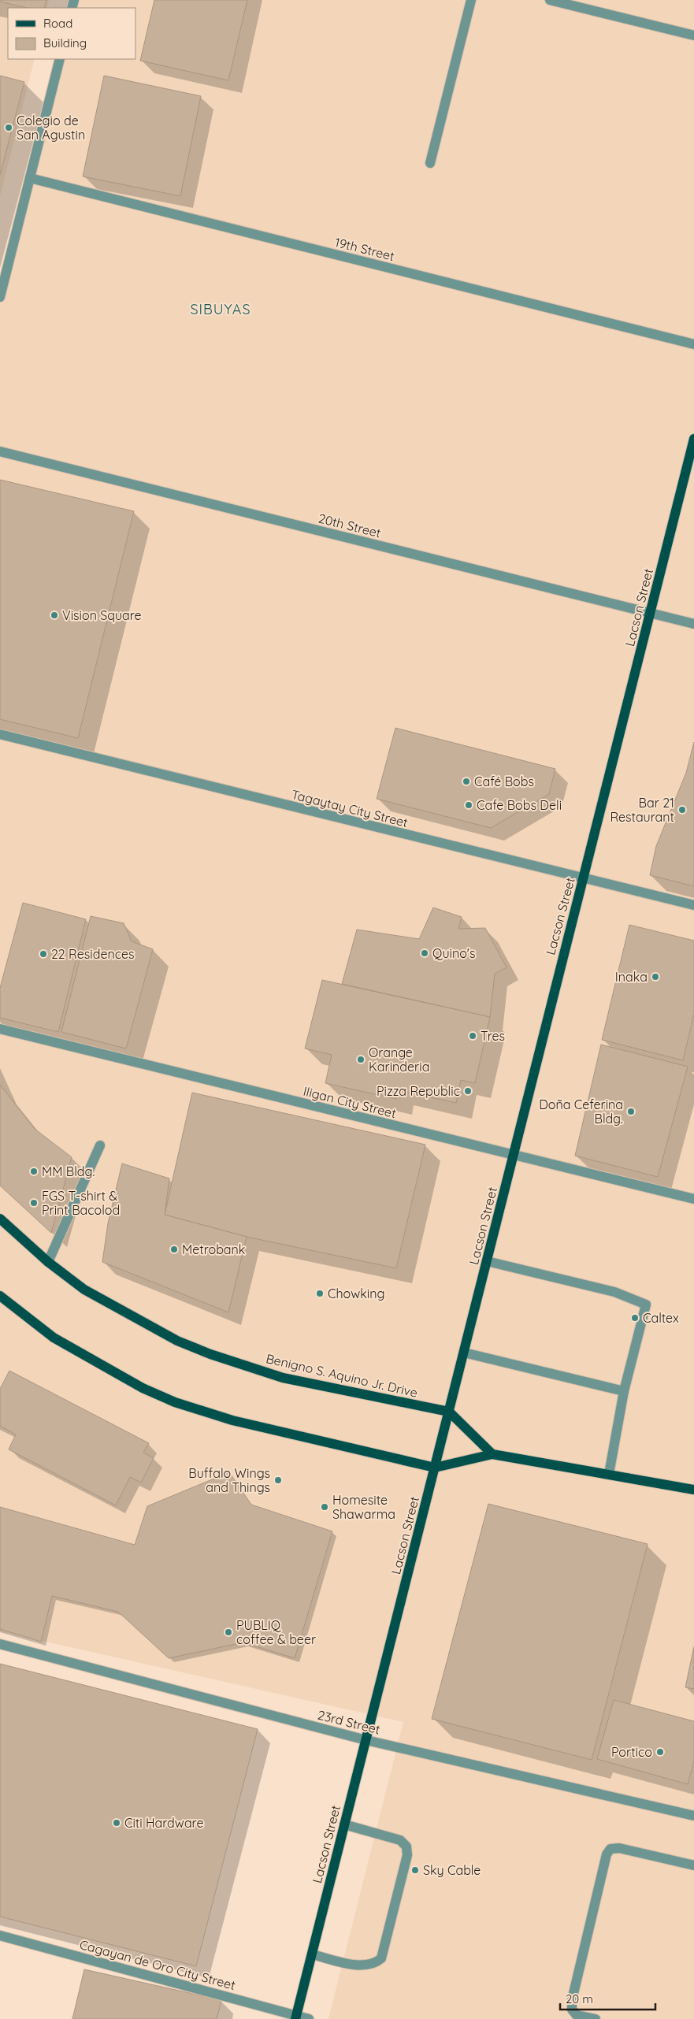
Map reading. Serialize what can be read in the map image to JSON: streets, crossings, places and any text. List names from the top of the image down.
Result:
{
  "streets": {
    "main road": ["Lacson Street", "Benigno S. Aquino Jr. Drive"],
    "street": [
      "19th Street",
      "20th Street",
      "Tagaytay City Street",
      "Iligan City Street",
      "23rd Street",
      "Cagayan de Oro City Street"
    ]
  },
  "crossings": [
    ["20th Street", "Lacson Street"],
    ["Lacson Street", "Tagaytay City Street"],
    ["Lacson Street", "Iligan City Street"],
    ["Lacson Street", "Benigno S. Aquino Jr. Drive"],
    ["Lacson Street", "23rd Street"],
    ["Lacson Street", "Cagayan de Oro City Street"]
  ],
  "districts": ["SIBUYAS"],
  "places": [
    "Colegio de San Agustin",
    "Vision Square",
    "Café Bobs",
    "Cafe Bobs Deli",
    "Bar 21 Restaurant",
    "Quino's",
    "22 Residences",
    "Inaka",
    "Tres",
    "Orange Karinderia",
    "Pizza Republic",
    "Doña Ceferina Bldg.",
    "MM Bldg.",
    "FGS T-shirt & Print Bacolod",
    "Metrobank",
    "Chowking",
    "Caltex",
    "Buffalo Wings and Things",
    "Homesite Shawarma",
    "PUBLIQ coffee & beer",
    "Portico",
    "Citi Hardware",
    "Sky Cable"
  ],
  "legend": ["Road", "Building"],
  "scale_bar": "20 m"
}
